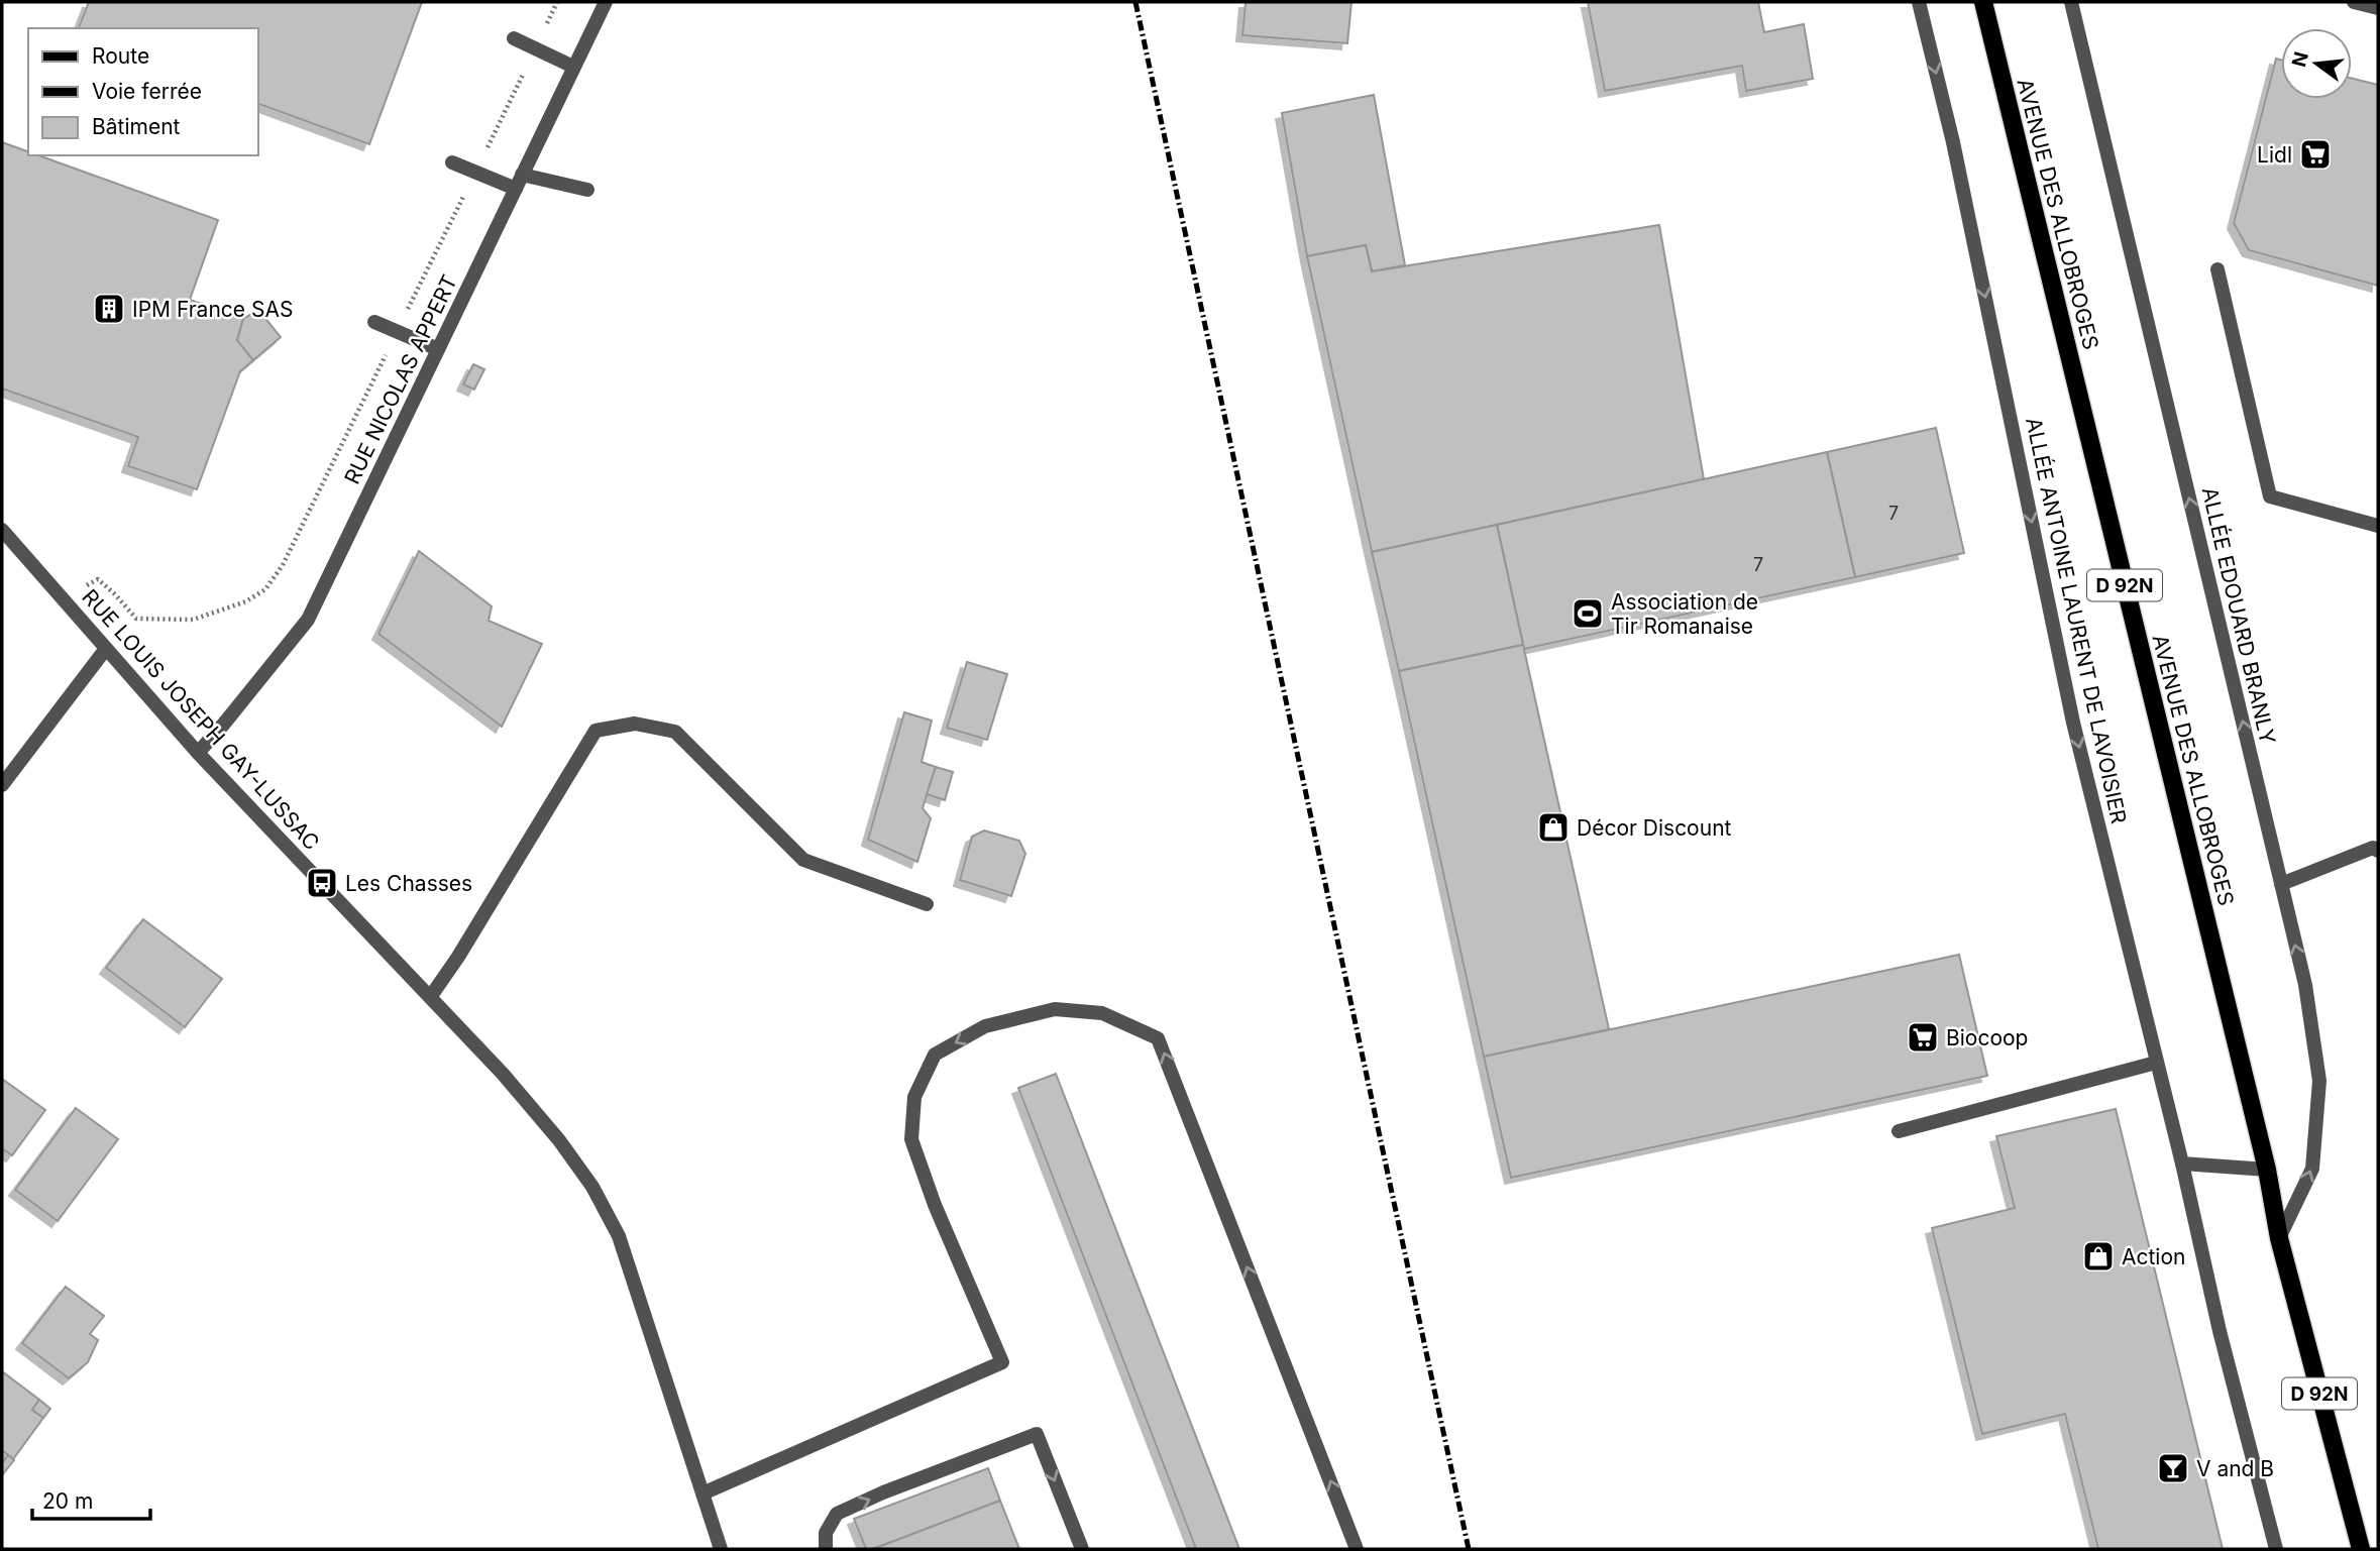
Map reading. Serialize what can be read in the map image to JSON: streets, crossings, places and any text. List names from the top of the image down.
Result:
{
  "streets": {
    "main road": ["AVENUE DES ALLOBROGES", "D 92N"],
    "street": [
      "RUE NICOLAS APPERT",
      "ALLÉE EDOUARD BRANLY",
      "ALLÉE ANTOINE LAURENT DE LAVOISIER",
      "RUE LOUIS JOSEPH GAY-LUSSAC"
    ]
  },
  "crossings": [
    ["AVENUE DES ALLOBROGES", "ALLÉE EDOUARD BRANLY"],
    ["RUE NICOLAS APPERT", "RUE LOUIS JOSEPH GAY-LUSSAC"]
  ],
  "one_way": ["ALLÉE EDOUARD BRANLY", "ALLÉE ANTOINE LAURENT DE LAVOISIER"],
  "places": {
    "supermarket": ["Lidl", "Biocoop"],
    "building": ["IPM France SAS"],
    "sports": ["Association de Tir Romanaise"],
    "shop": ["Décor Discount", "Action"],
    "bus stop": ["Les Chasses"],
    "bar": ["V and B"]
  },
  "house_numbers": ["7", "7"],
  "legend": ["Route", "Voie ferrée", "Bâtiment"],
  "scale_bar": "20 m",
  "north": "left"
}
